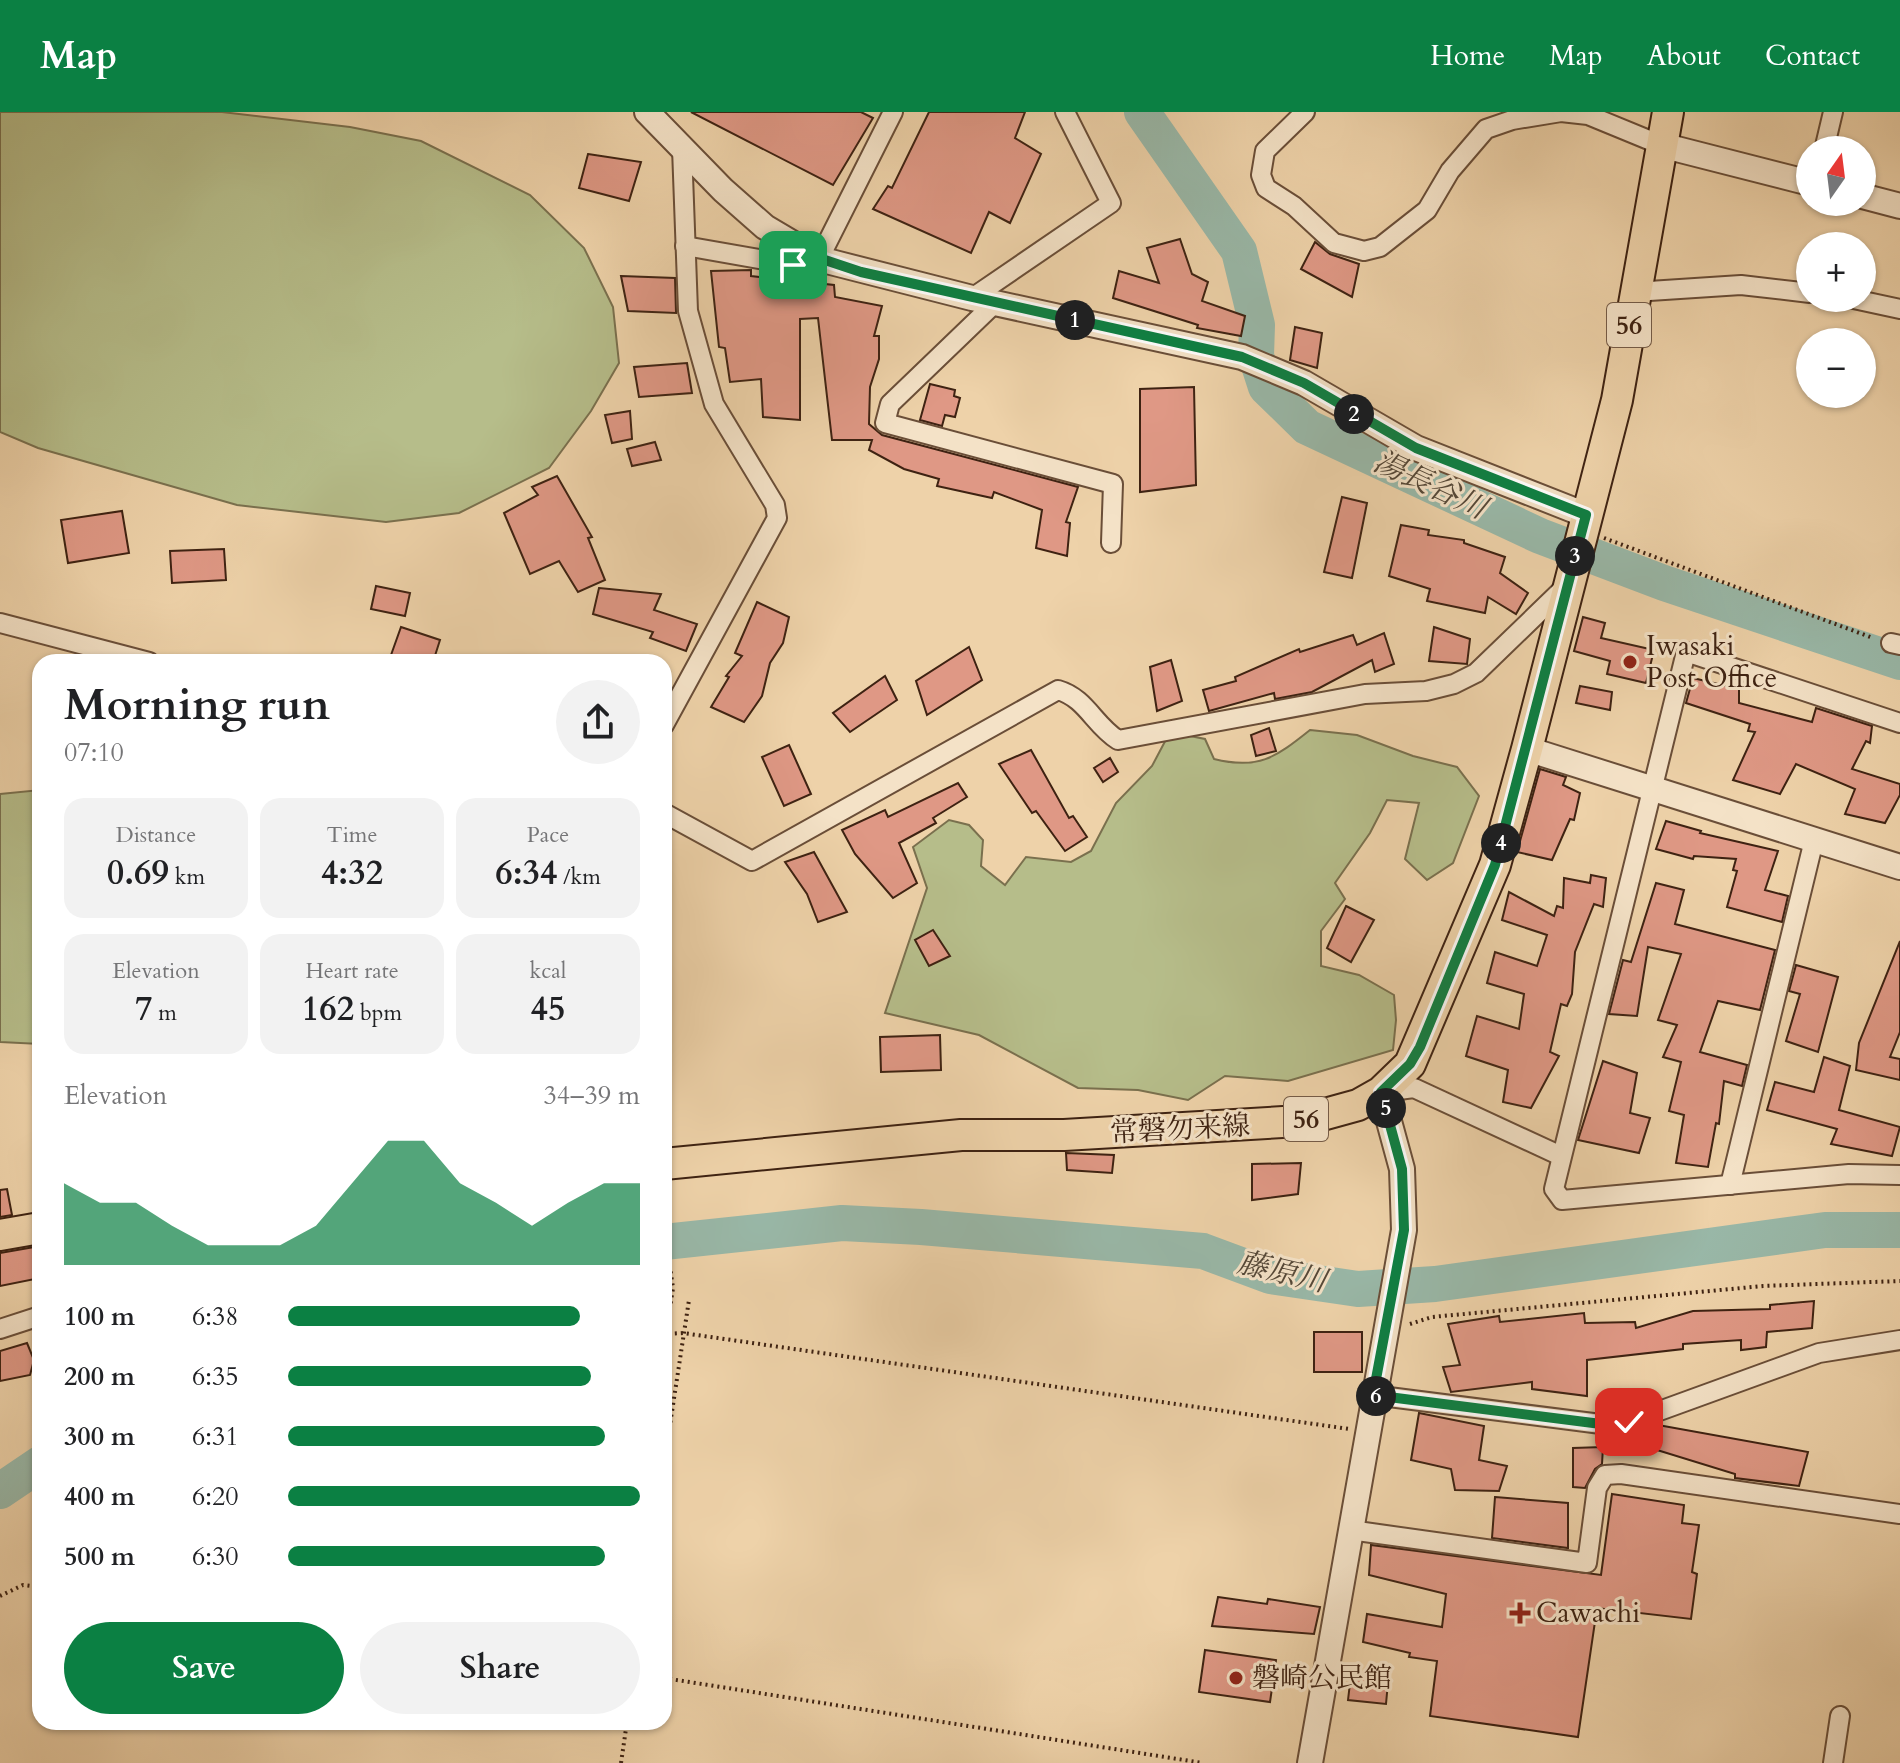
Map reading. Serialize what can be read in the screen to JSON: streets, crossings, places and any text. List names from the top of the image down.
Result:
{
  "streets": {
    "main road": ["56", "常磐勿来線"]
  },
  "water": ["湯長谷川", "藤原川"],
  "places": {
    "other": ["Iwasaki Post Office", "磐崎公民館"],
    "health": ["Cawachi"]
  },
  "north": "top",
  "page": {
    "header": "Map",
    "nav": [
      "Home",
      "Map",
      "About",
      "Contact"
    ],
    "map_buttons": ["+", "−"],
    "pins": [
      "1",
      "2",
      "3",
      "4",
      "5",
      "6"
    ],
    "heading": ["Morning run", "07:10"],
    "stats": [
      ["Distance", "0.69 km"],
      ["Time", "4:32"],
      ["Pace", "6:34 /km"],
      ["Elevation", "7 m"],
      ["Heart rate", "162 bpm"],
      ["kcal", "45"]
    ],
    "chart": ["Elevation", "34–39 m"],
    "list": [
      {
        "name": "100 m",
        "note": "6:38"
      },
      {
        "name": "200 m",
        "note": "6:35"
      },
      {
        "name": "300 m",
        "note": "6:31"
      },
      {
        "name": "400 m",
        "note": "6:20"
      },
      {
        "name": "500 m",
        "note": "6:30"
      }
    ],
    "buttons": ["Save", "Share"]
  }
}
